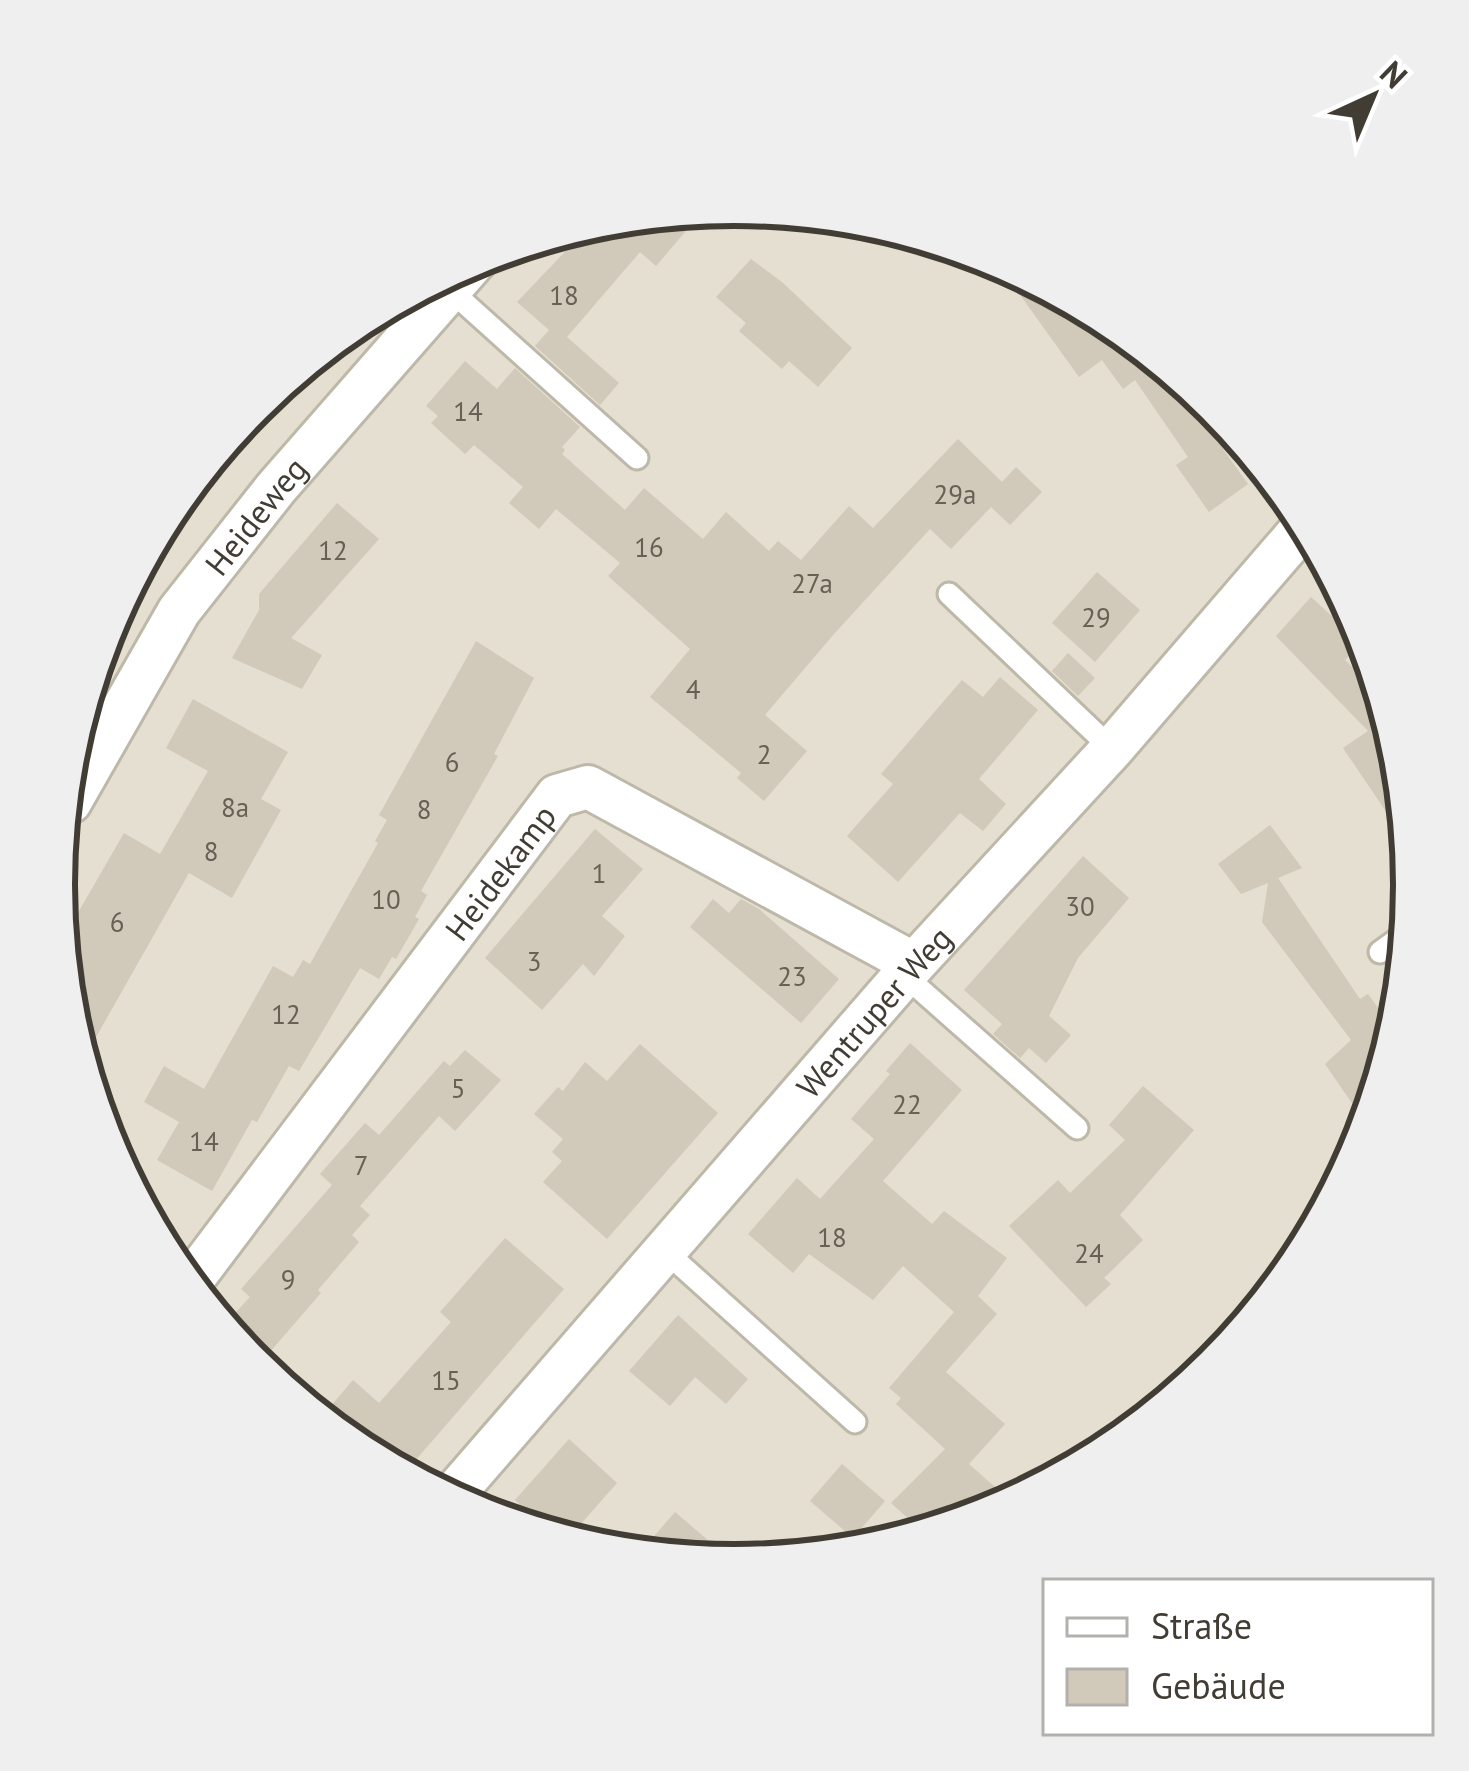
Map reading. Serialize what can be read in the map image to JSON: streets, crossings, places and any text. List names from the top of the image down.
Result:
{
  "streets": {
    "street": ["Heideweg", "Heidekamp", "Wentruper Weg"]
  },
  "crossings": [
    ["Heidekamp", "Wentruper Weg"]
  ],
  "house_numbers": [
    "18",
    "14",
    "29a",
    "16",
    "12",
    "27a",
    "29",
    "4",
    "2",
    "6",
    "8a",
    "8",
    "8",
    "1",
    "10",
    "30",
    "6",
    "3",
    "23",
    "12",
    "5",
    "22",
    "14",
    "7",
    "18",
    "24",
    "9",
    "15"
  ],
  "legend": ["Straße", "Gebäude"],
  "north": "top right"
}
